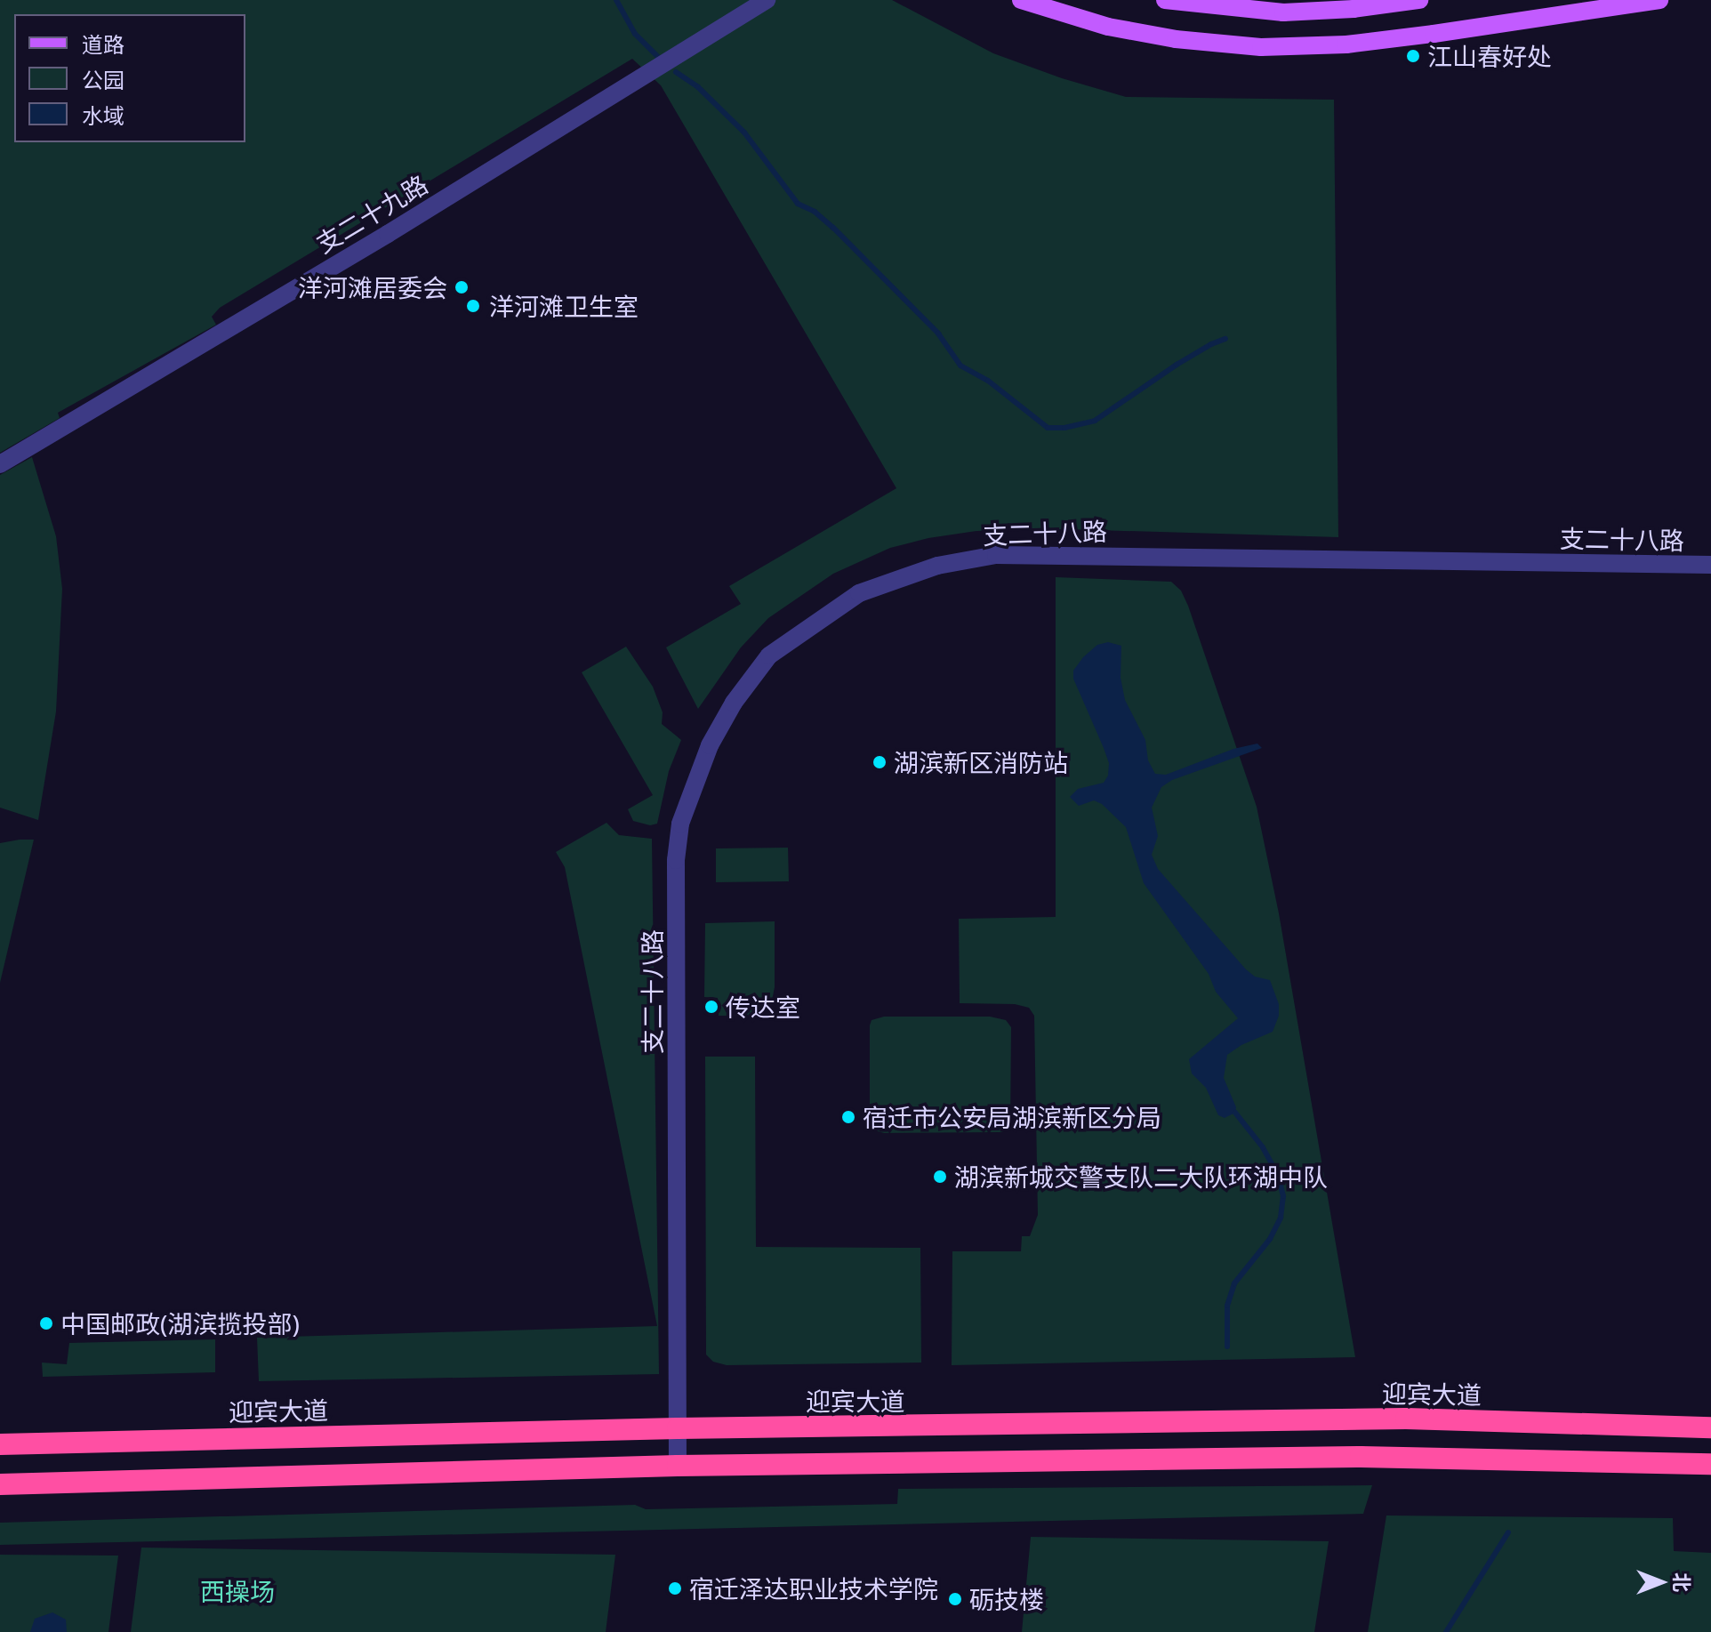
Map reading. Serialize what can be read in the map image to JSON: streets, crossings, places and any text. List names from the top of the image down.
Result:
{
  "streets": {
    "highway": ["迎宾大道"],
    "street": ["支二十九路", "支二十八路"]
  },
  "crossings": [
    ["支二十八路", "迎宾大道"]
  ],
  "parks": ["西操场"],
  "places": [
    "江山春好处",
    "洋河滩居委会",
    "洋河滩卫生室",
    "湖滨新区消防站",
    "传达室",
    "宿迁市公安局湖滨新区分局",
    "湖滨新城交警支队二大队环湖中队",
    "中国邮政(湖滨揽投部)",
    "宿迁泽达职业技术学院",
    "砺技楼"
  ],
  "legend": ["道路", "公园", "水域"],
  "north": "right"
}
